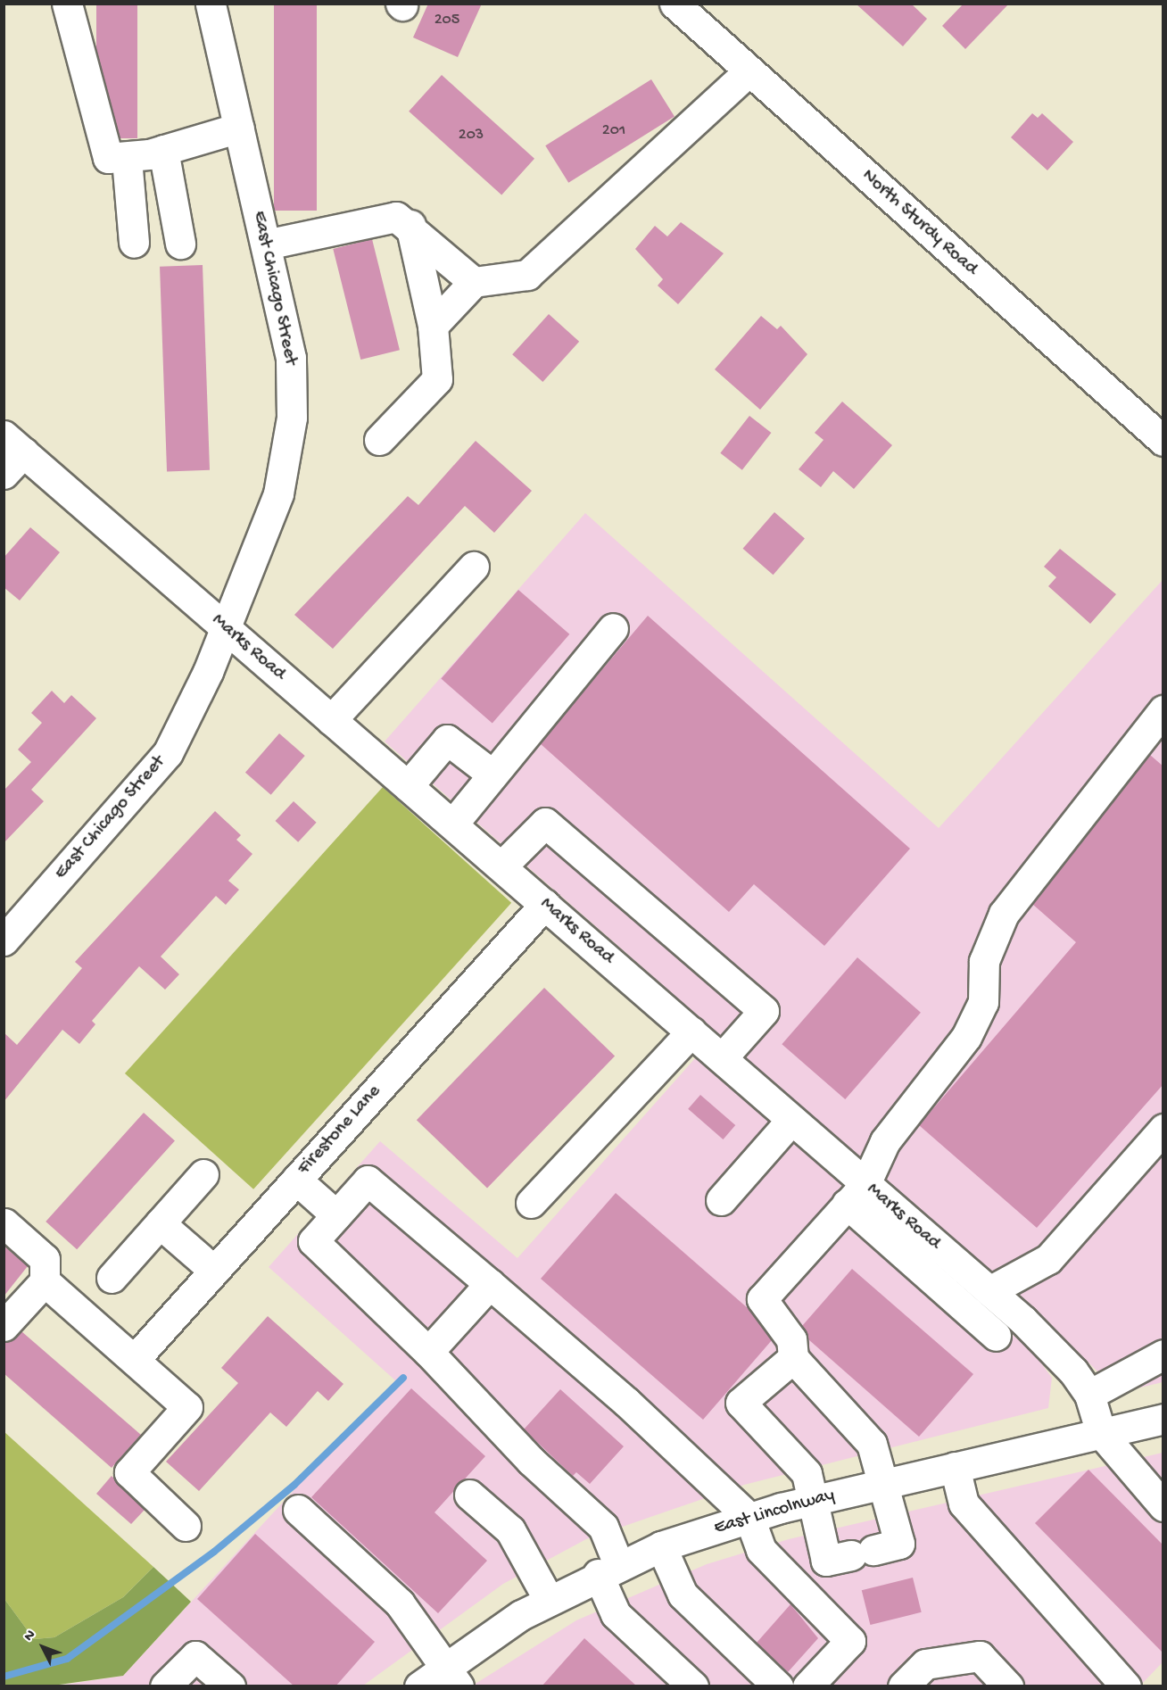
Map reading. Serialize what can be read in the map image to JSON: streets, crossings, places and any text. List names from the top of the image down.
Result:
{
  "streets": {
    "street": [
      "North Sturdy Road",
      "East Chicago Street",
      "Marks Road",
      "Firestone Lane",
      "East Lincolnway"
    ]
  },
  "crossings": [
    ["East Chicago Street", "Marks Road"],
    ["Marks Road", "Firestone Lane"],
    ["Marks Road", "East Lincolnway"]
  ],
  "house_numbers": ["205", "201", "203"],
  "north": "top left"
}
